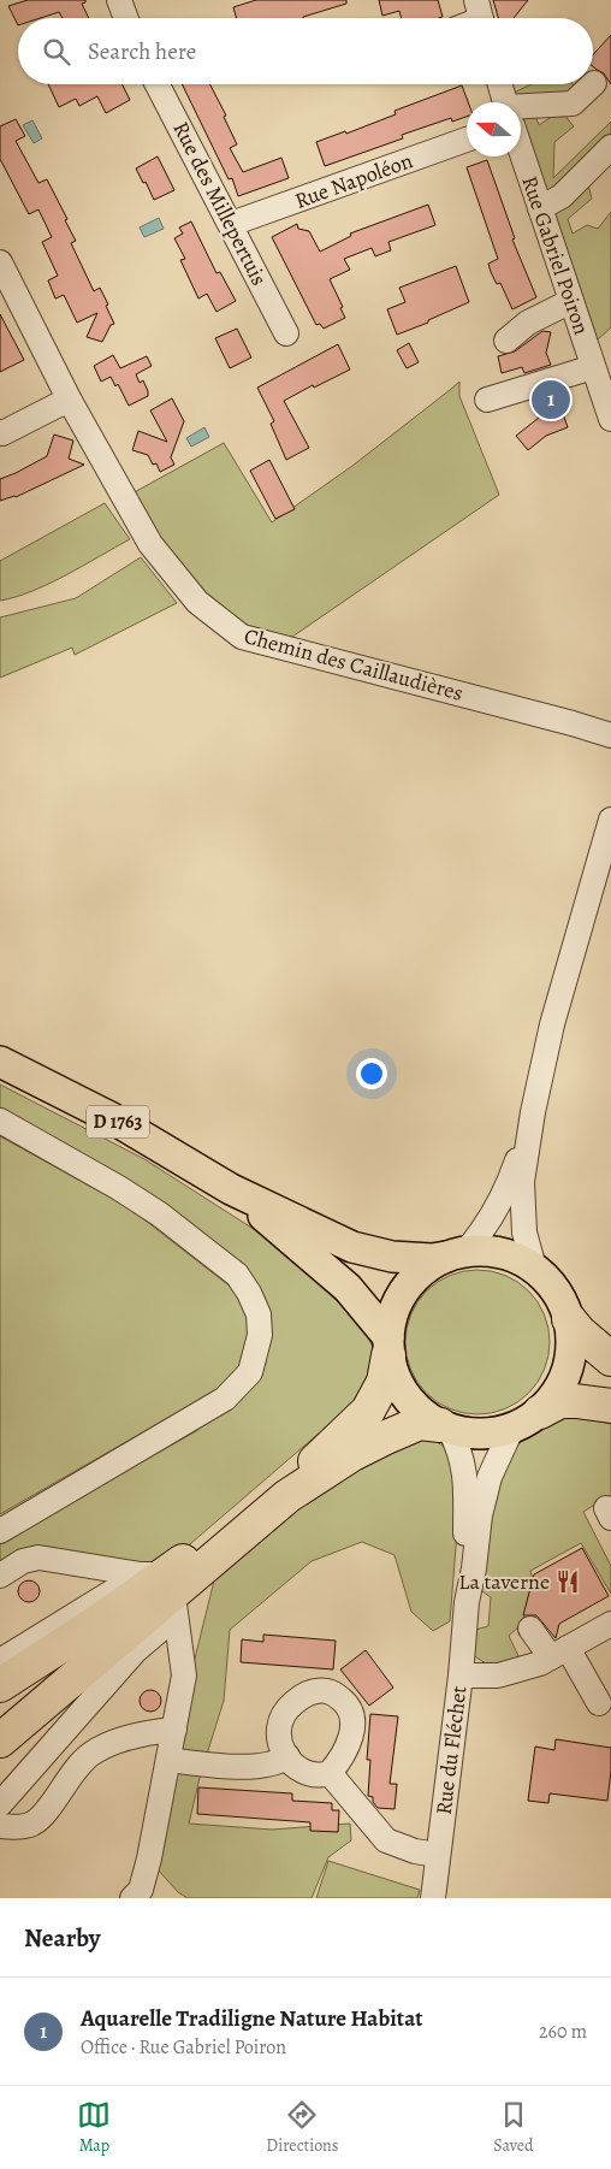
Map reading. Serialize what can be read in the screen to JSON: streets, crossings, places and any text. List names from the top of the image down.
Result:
{
  "streets": {
    "main road": ["D 1763"],
    "street": [
      "Rue Napoléon",
      "Rue des Millepertuis",
      "Rue Gabriel Poiron",
      "Chemin des Caillaudières",
      "Rue du Fléchet"
    ]
  },
  "crossings": [
    ["Rue Napoléon", "Rue des Millepertuis"],
    ["D 1763", "Rue du Fléchet"]
  ],
  "places": {
    "restaurant": ["La taverne"]
  },
  "north": "left",
  "page": {
    "search": "Search here",
    "pins": "1",
    "heading": "Nearby",
    "list": [
      {
        "mark": "1",
        "name": "Aquarelle Tradiligne Nature Habitat",
        "note": "Office · Rue Gabriel Poiron",
        "value": "260 m"
      }
    ],
    "nav": ["Map", "Directions", "Saved"]
  }
}
